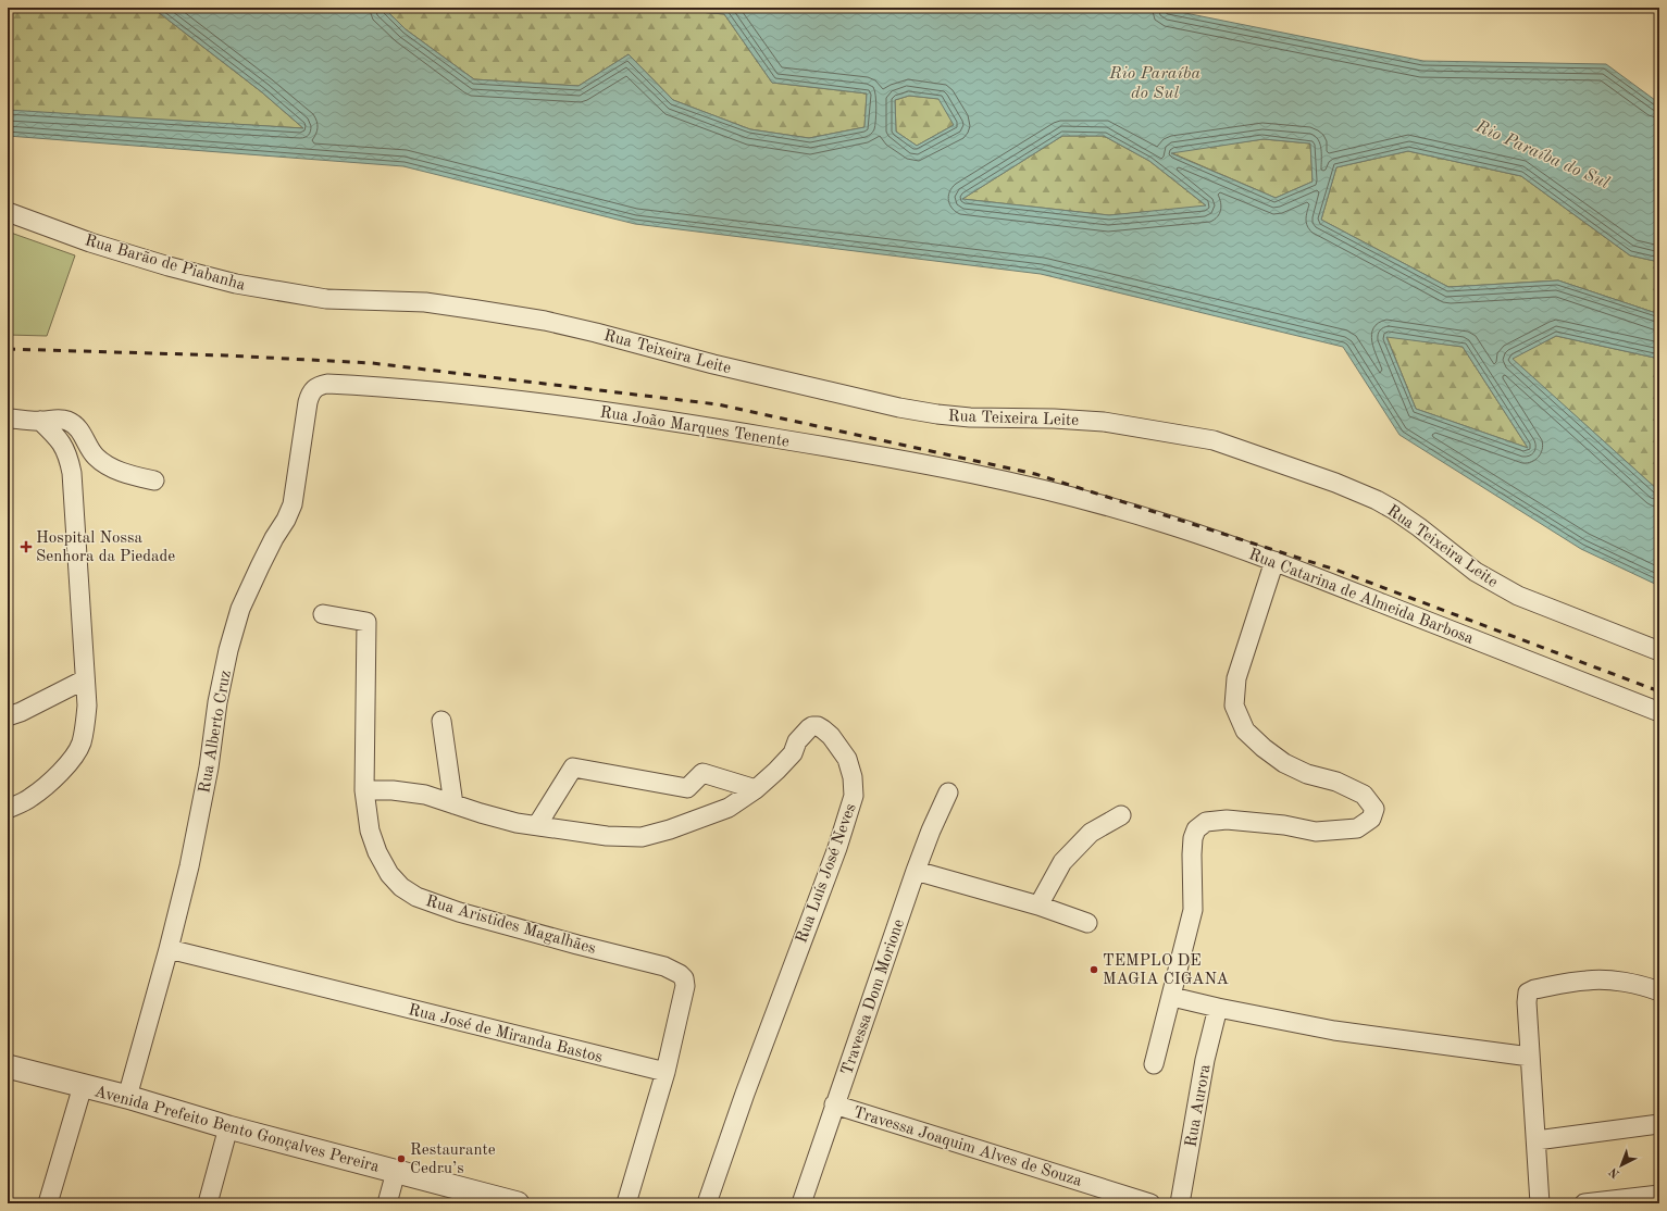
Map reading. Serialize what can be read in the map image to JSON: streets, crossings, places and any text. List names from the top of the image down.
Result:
{
  "streets": {
    "street": [
      "Rua Barão de Piabanha",
      "Rua Teixeira Leite",
      "Rua João Marques Tenente",
      "Rua Catarina de Almeida Barbosa",
      "Rua Alberto Cruz",
      "Rua Luís José Neves",
      "Rua Aristides Magalhães",
      "Travessa Dom Morione",
      "Rua José de Miranda Bastos",
      "Rua Aurora",
      "Avenida Prefeito Bento Gonçalves Pereira",
      "Travessa Joaquim Alves de Souza"
    ]
  },
  "crossings": [
    ["Rua Barão de Piabanha", "Rua Teixeira Leite"],
    ["Rua João Marques Tenente", "Rua Catarina de Almeida Barbosa"],
    ["Rua João Marques Tenente", "Rua Alberto Cruz"],
    ["Rua Alberto Cruz", "Rua José de Miranda Bastos"],
    ["Rua Alberto Cruz", "Avenida Prefeito Bento Gonçalves Pereira"],
    ["Rua Luís José Neves", "Rua Aristides Magalhães"],
    ["Rua Aristides Magalhães", "Rua José de Miranda Bastos"],
    ["Travessa Dom Morione", "Travessa Joaquim Alves de Souza"]
  ],
  "water": ["Rio Paraíba do Sul"],
  "places": {
    "health": ["Hospital Nossa Senhora da Piedade"],
    "other": ["TEMPLO DE MAGIA CIGANA", "Restaurante Cedru’s"]
  },
  "north": "bottom left"
}
